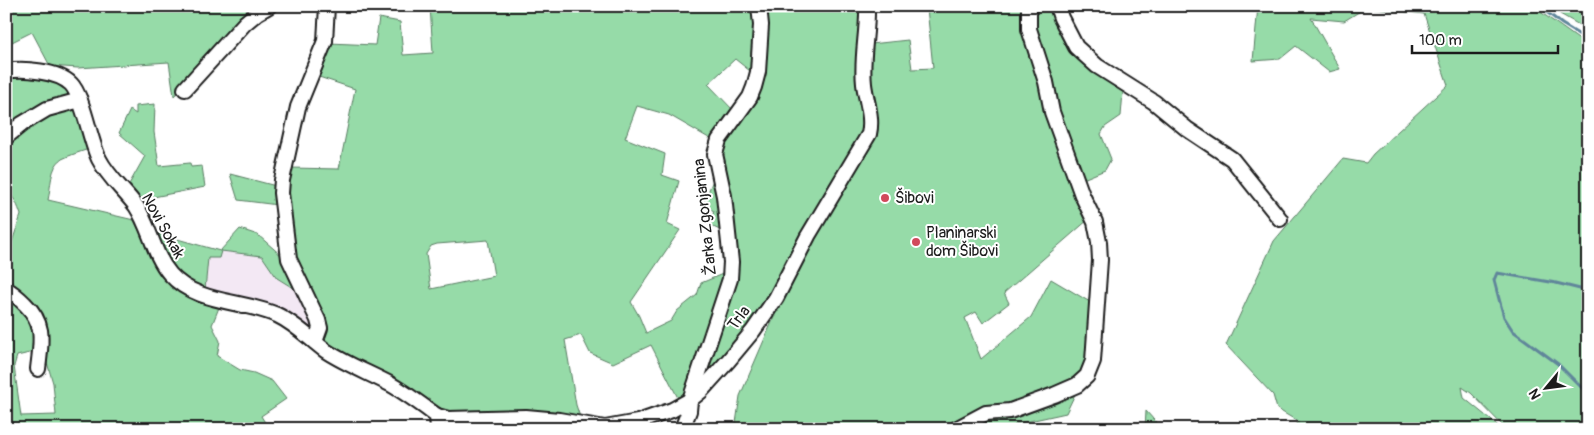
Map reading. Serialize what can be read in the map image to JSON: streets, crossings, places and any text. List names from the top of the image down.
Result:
{
  "streets": {
    "street": ["Žarka Zgonjanina", "Novi Sokak", "Trla"]
  },
  "crossings": [
    ["Žarka Zgonjanina", "Trla"],
    ["Novi Sokak", "Trla"]
  ],
  "places": ["Šibovi", "Planinarski dom Šibovi"],
  "scale_bar": "100 m",
  "north": "bottom left"
}
